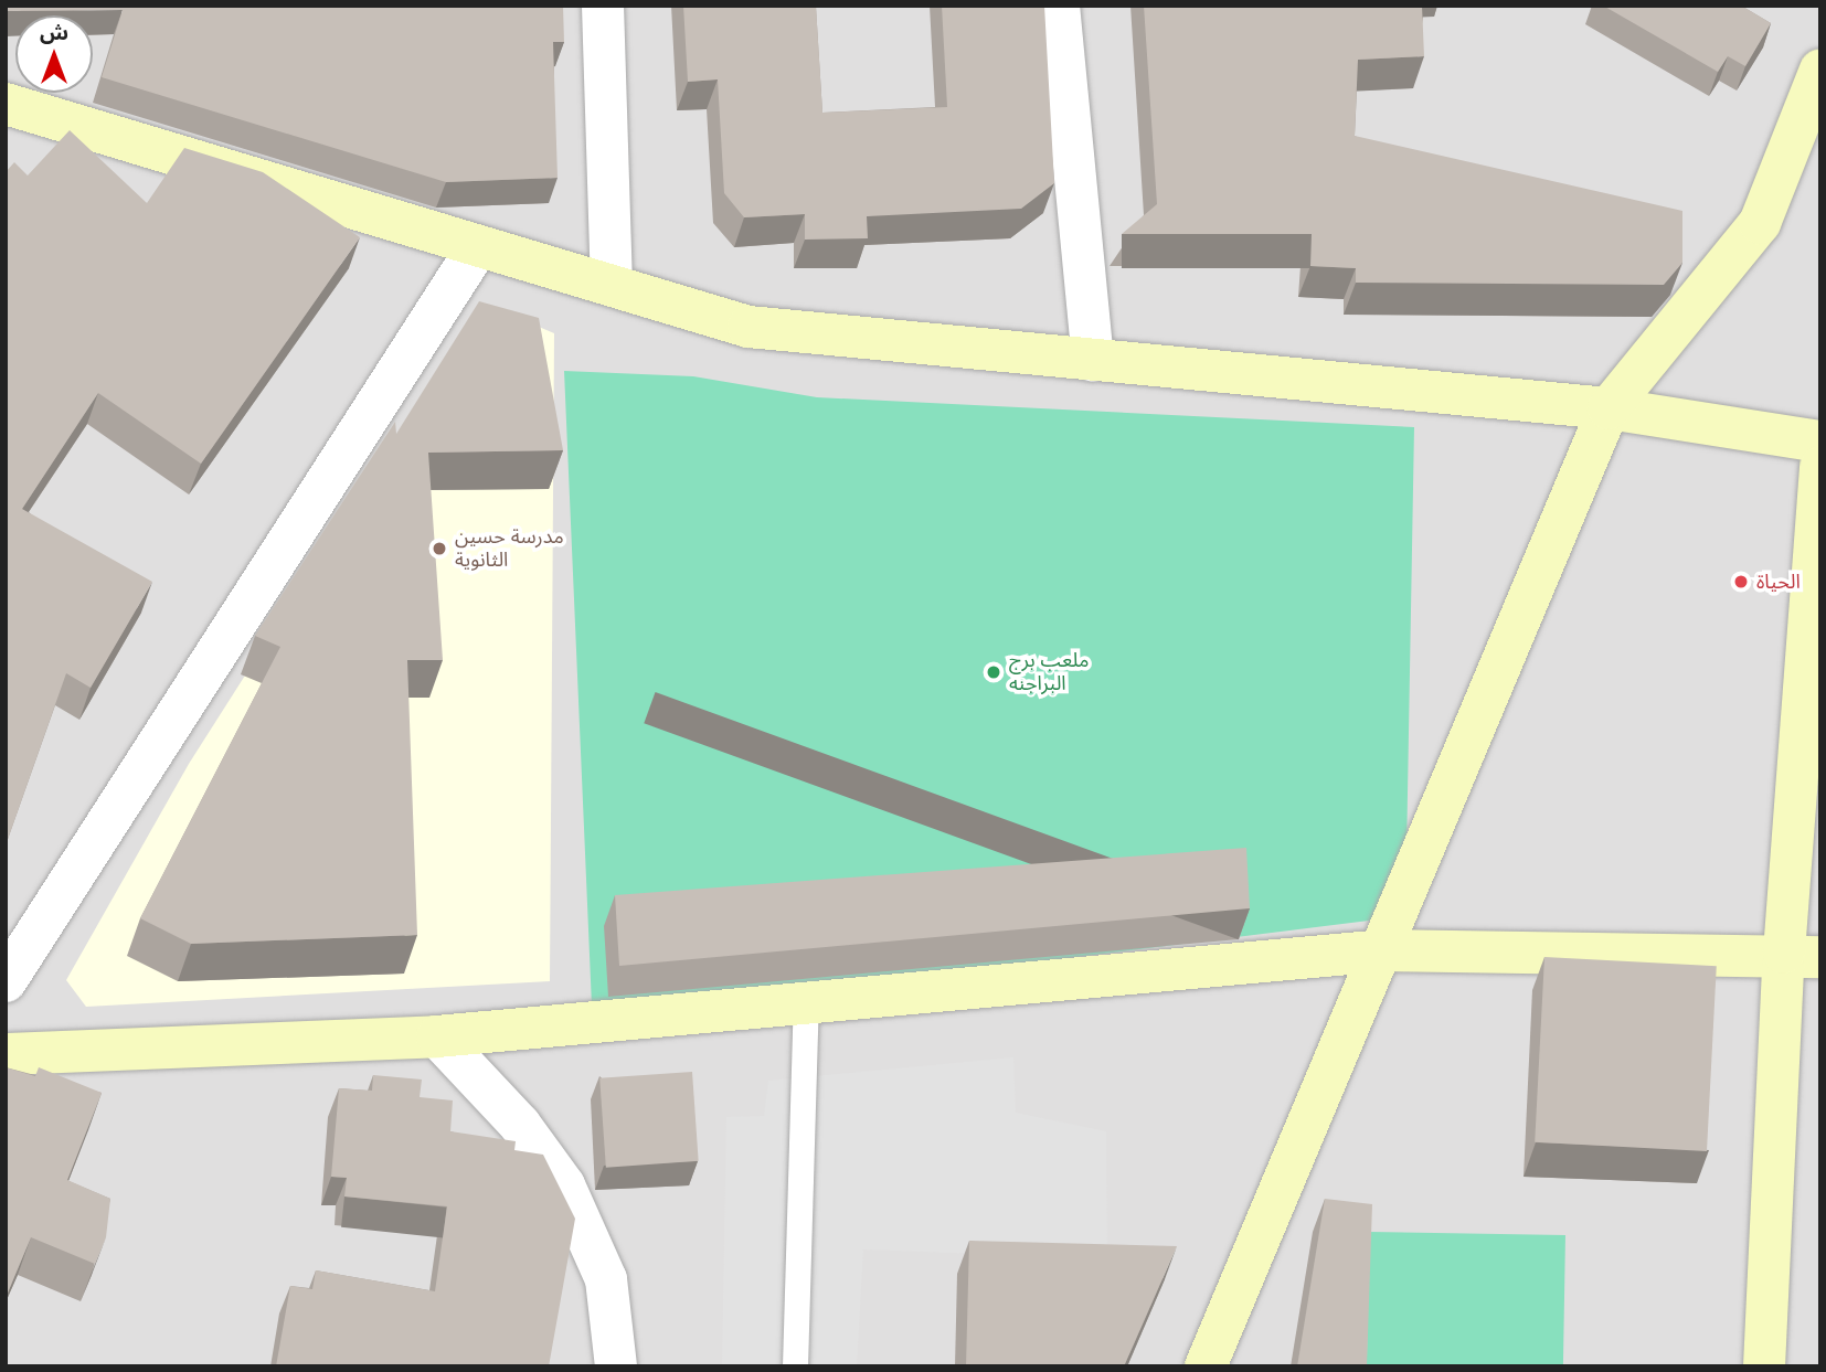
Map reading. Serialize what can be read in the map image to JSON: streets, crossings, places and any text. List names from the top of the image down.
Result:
{
  "places": ["مدرسة حسين الثانوية", "الحياة", "ملعب برج البراجنه"],
  "north": "top"
}
